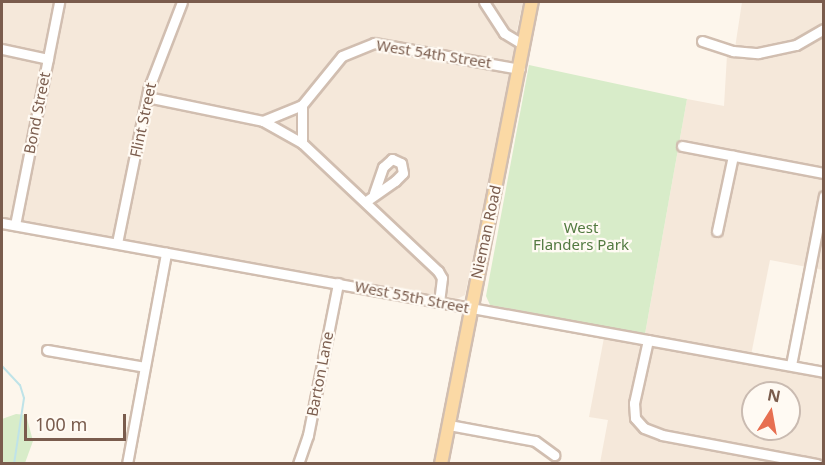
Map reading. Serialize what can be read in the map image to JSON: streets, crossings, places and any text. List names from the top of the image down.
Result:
{
  "streets": {
    "main road": ["Nieman Road"],
    "street": [
      "West 54th Street",
      "Bond Street",
      "Flint Street",
      "West 55th Street",
      "Barton Lane"
    ]
  },
  "crossings": [
    ["West 54th Street", "Nieman Road"],
    ["Bond Street", "West 55th Street"],
    ["Flint Street", "West 55th Street"],
    ["Nieman Road", "West 55th Street"],
    ["West 55th Street", "Barton Lane"]
  ],
  "parks": ["West Flanders Park"],
  "scale_bar": "100 m",
  "north": "top"
}
